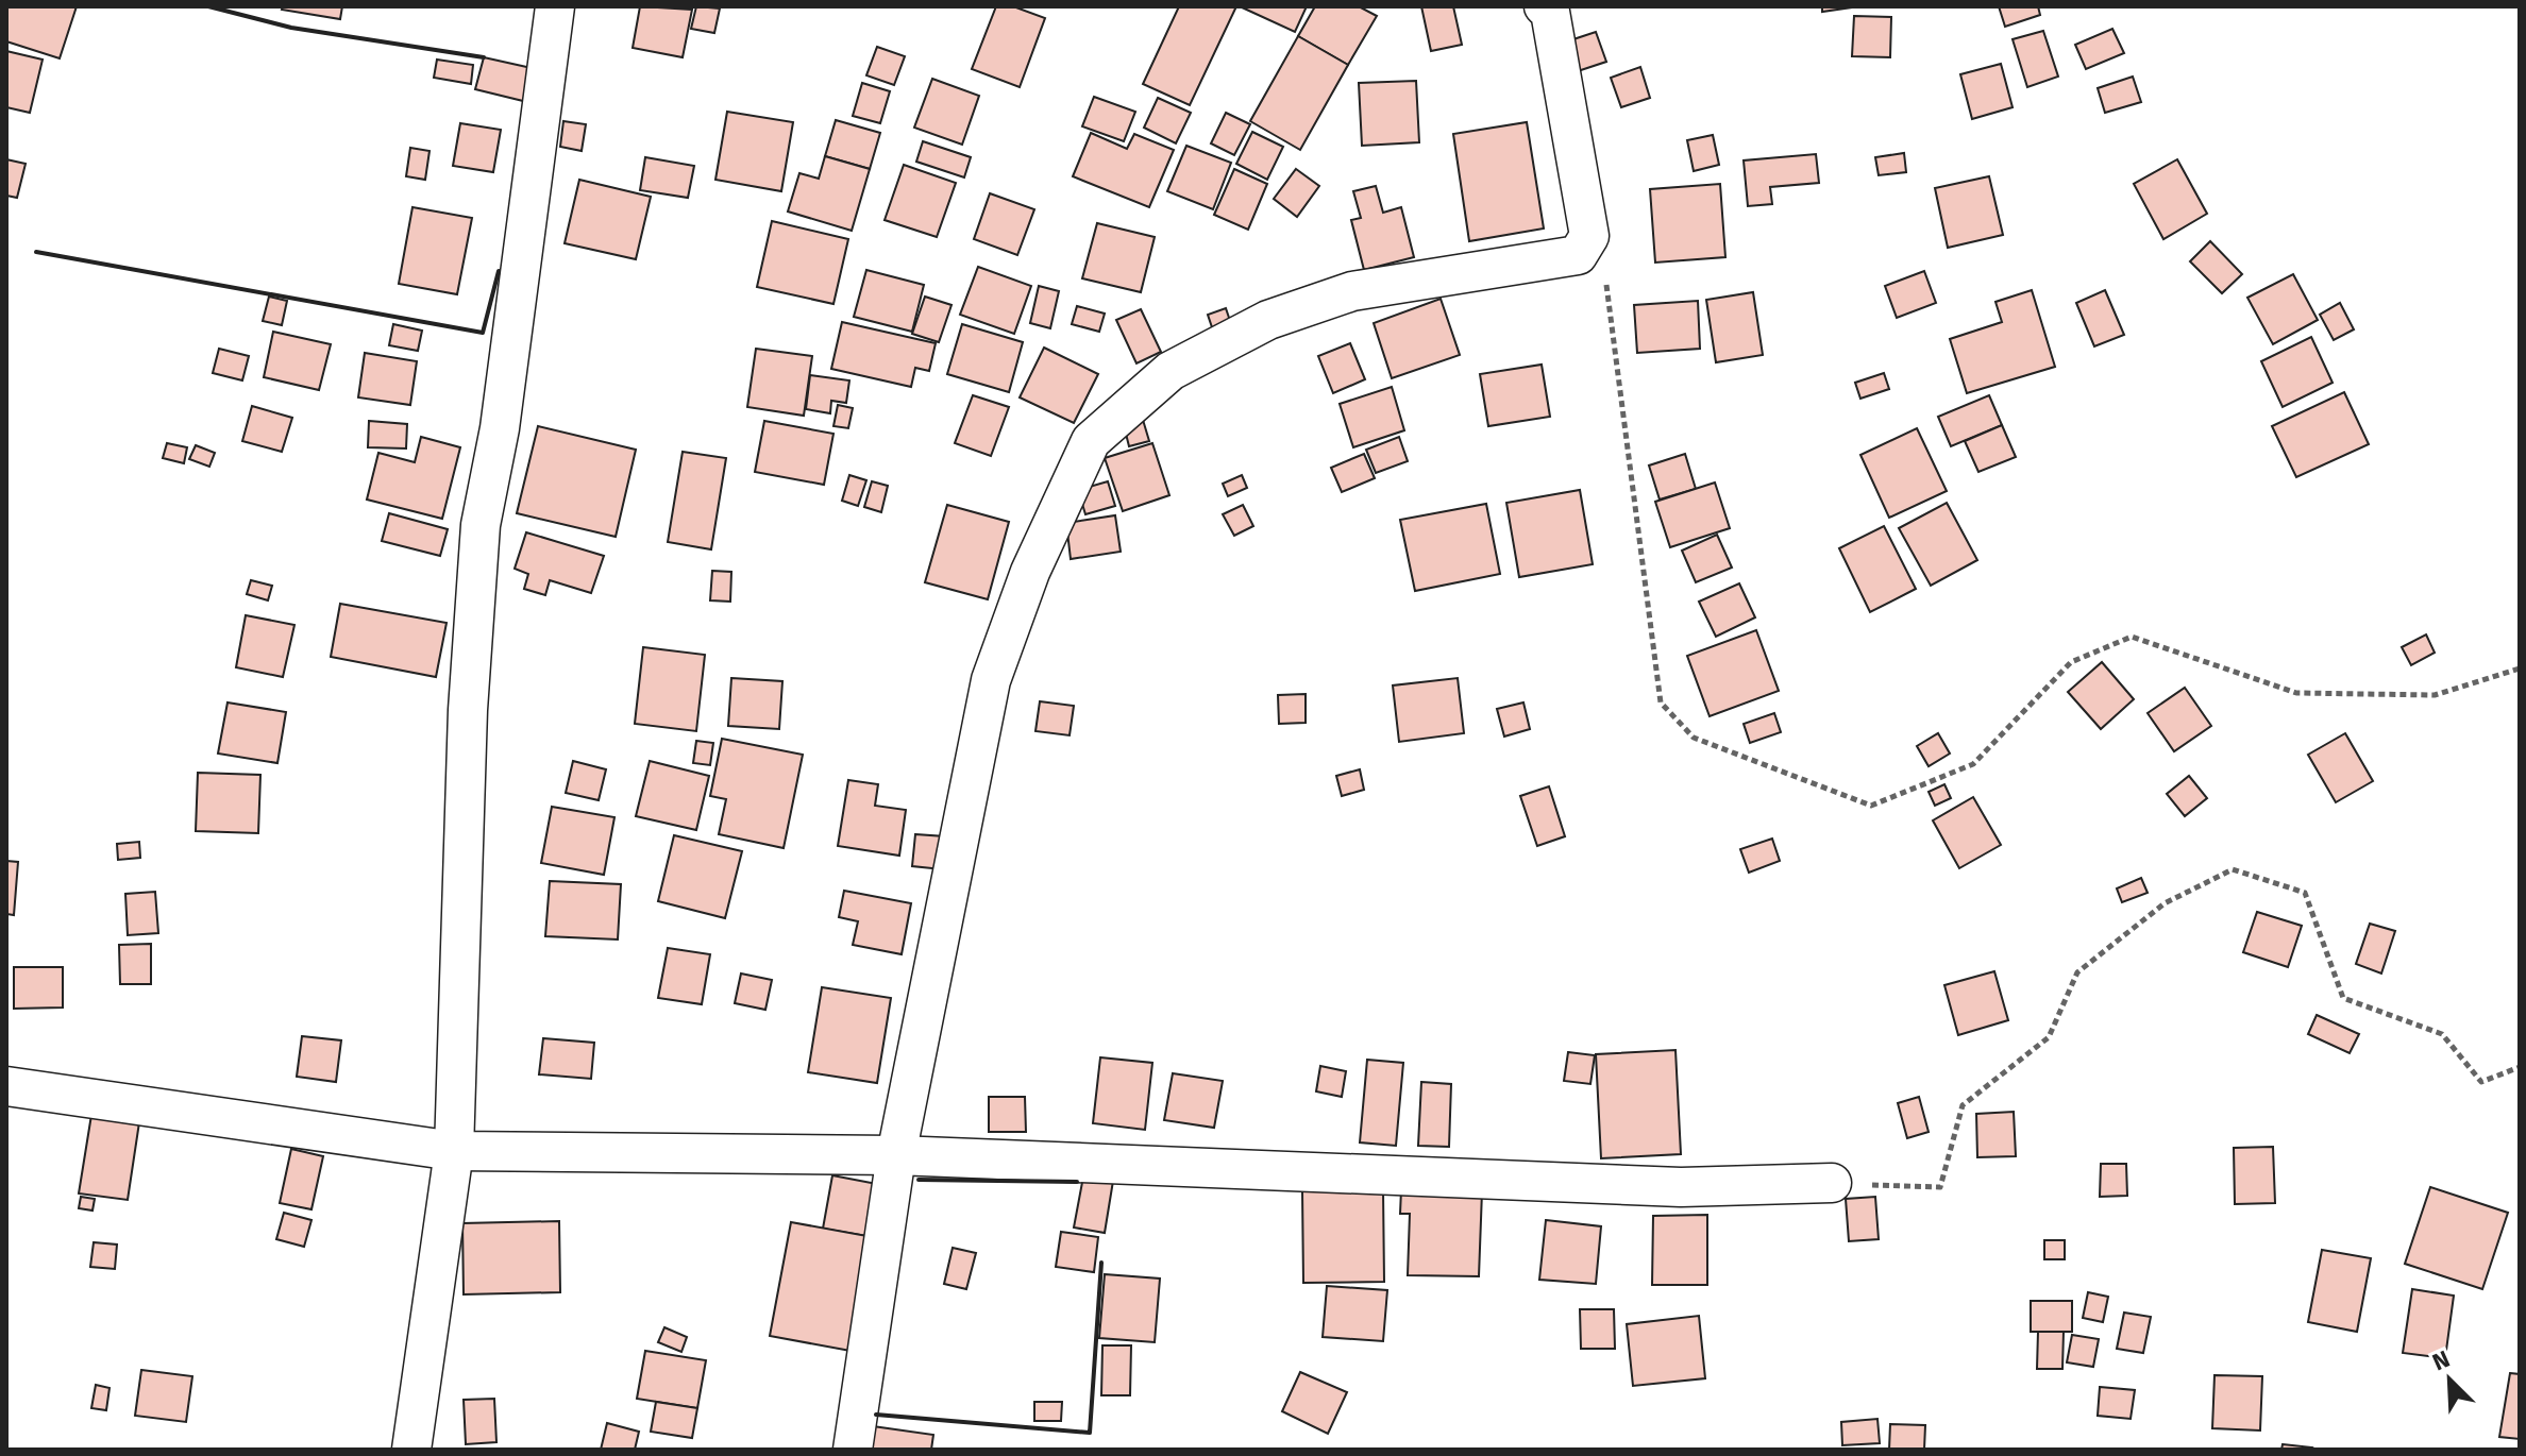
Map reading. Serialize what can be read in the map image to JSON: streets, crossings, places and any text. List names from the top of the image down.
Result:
{
  "north": "top left"
}
